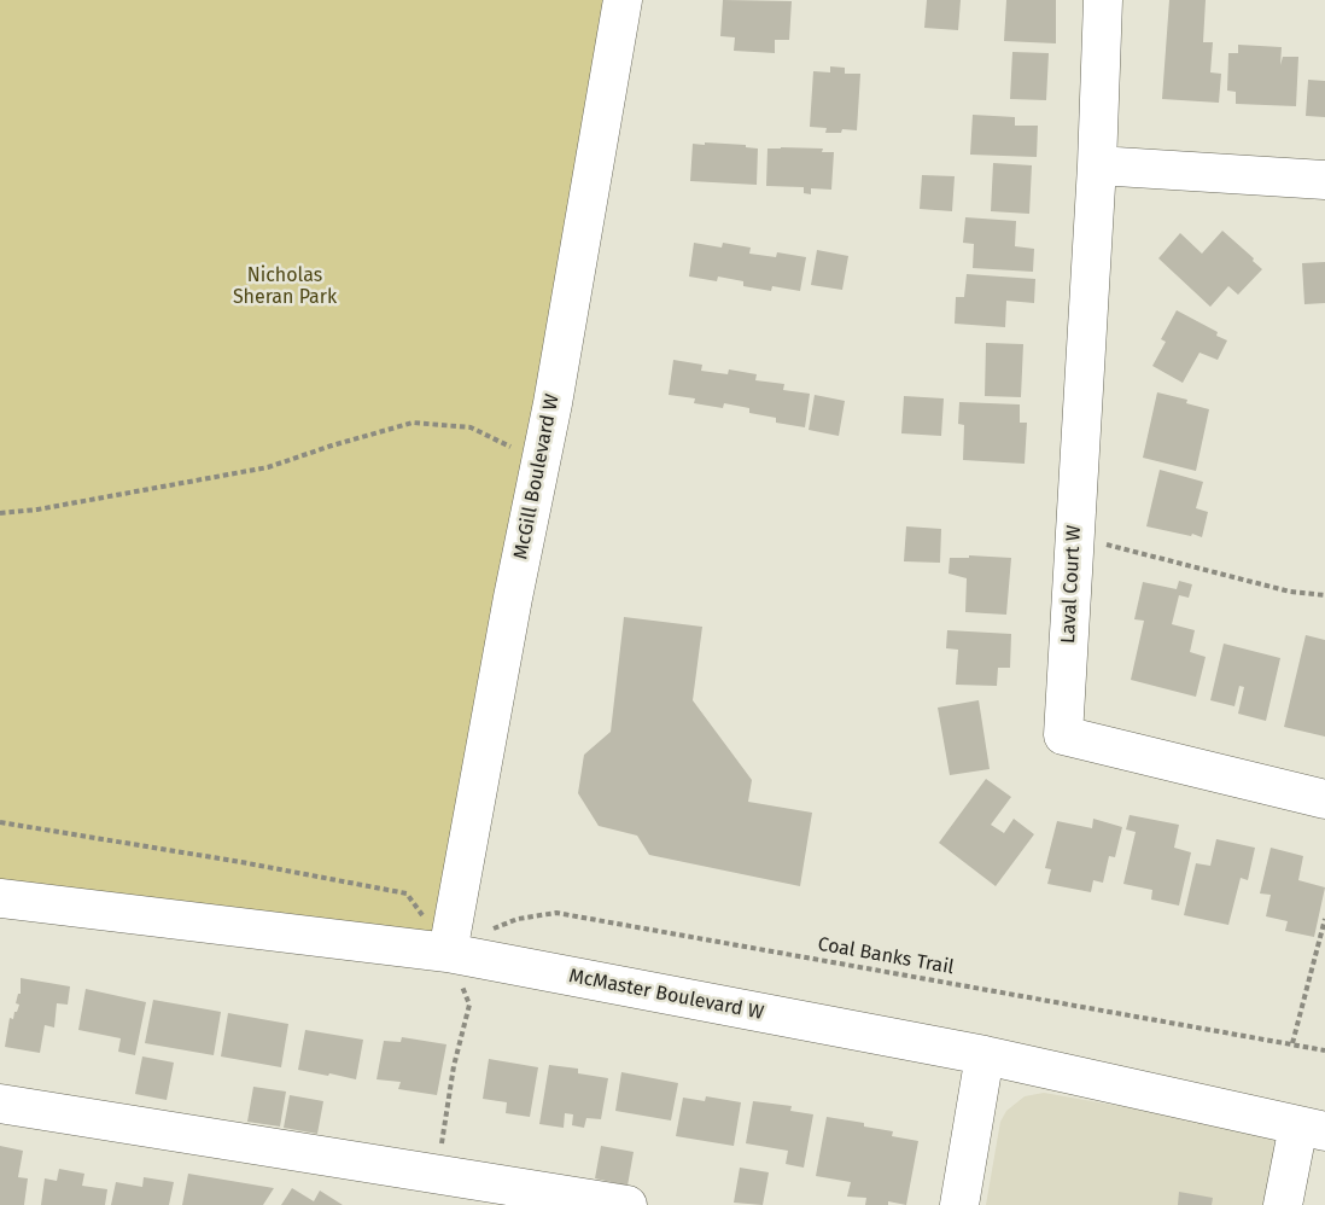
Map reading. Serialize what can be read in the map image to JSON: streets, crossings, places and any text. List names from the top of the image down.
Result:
{
  "streets": {
    "street": ["McGill Boulevard W", "Laval Court W", "McMaster Boulevard W"],
    "path": ["Coal Banks Trail"]
  },
  "crossings": [
    ["McGill Boulevard W", "McMaster Boulevard W"]
  ],
  "parks": ["Nicholas Sheran Park"]
}
